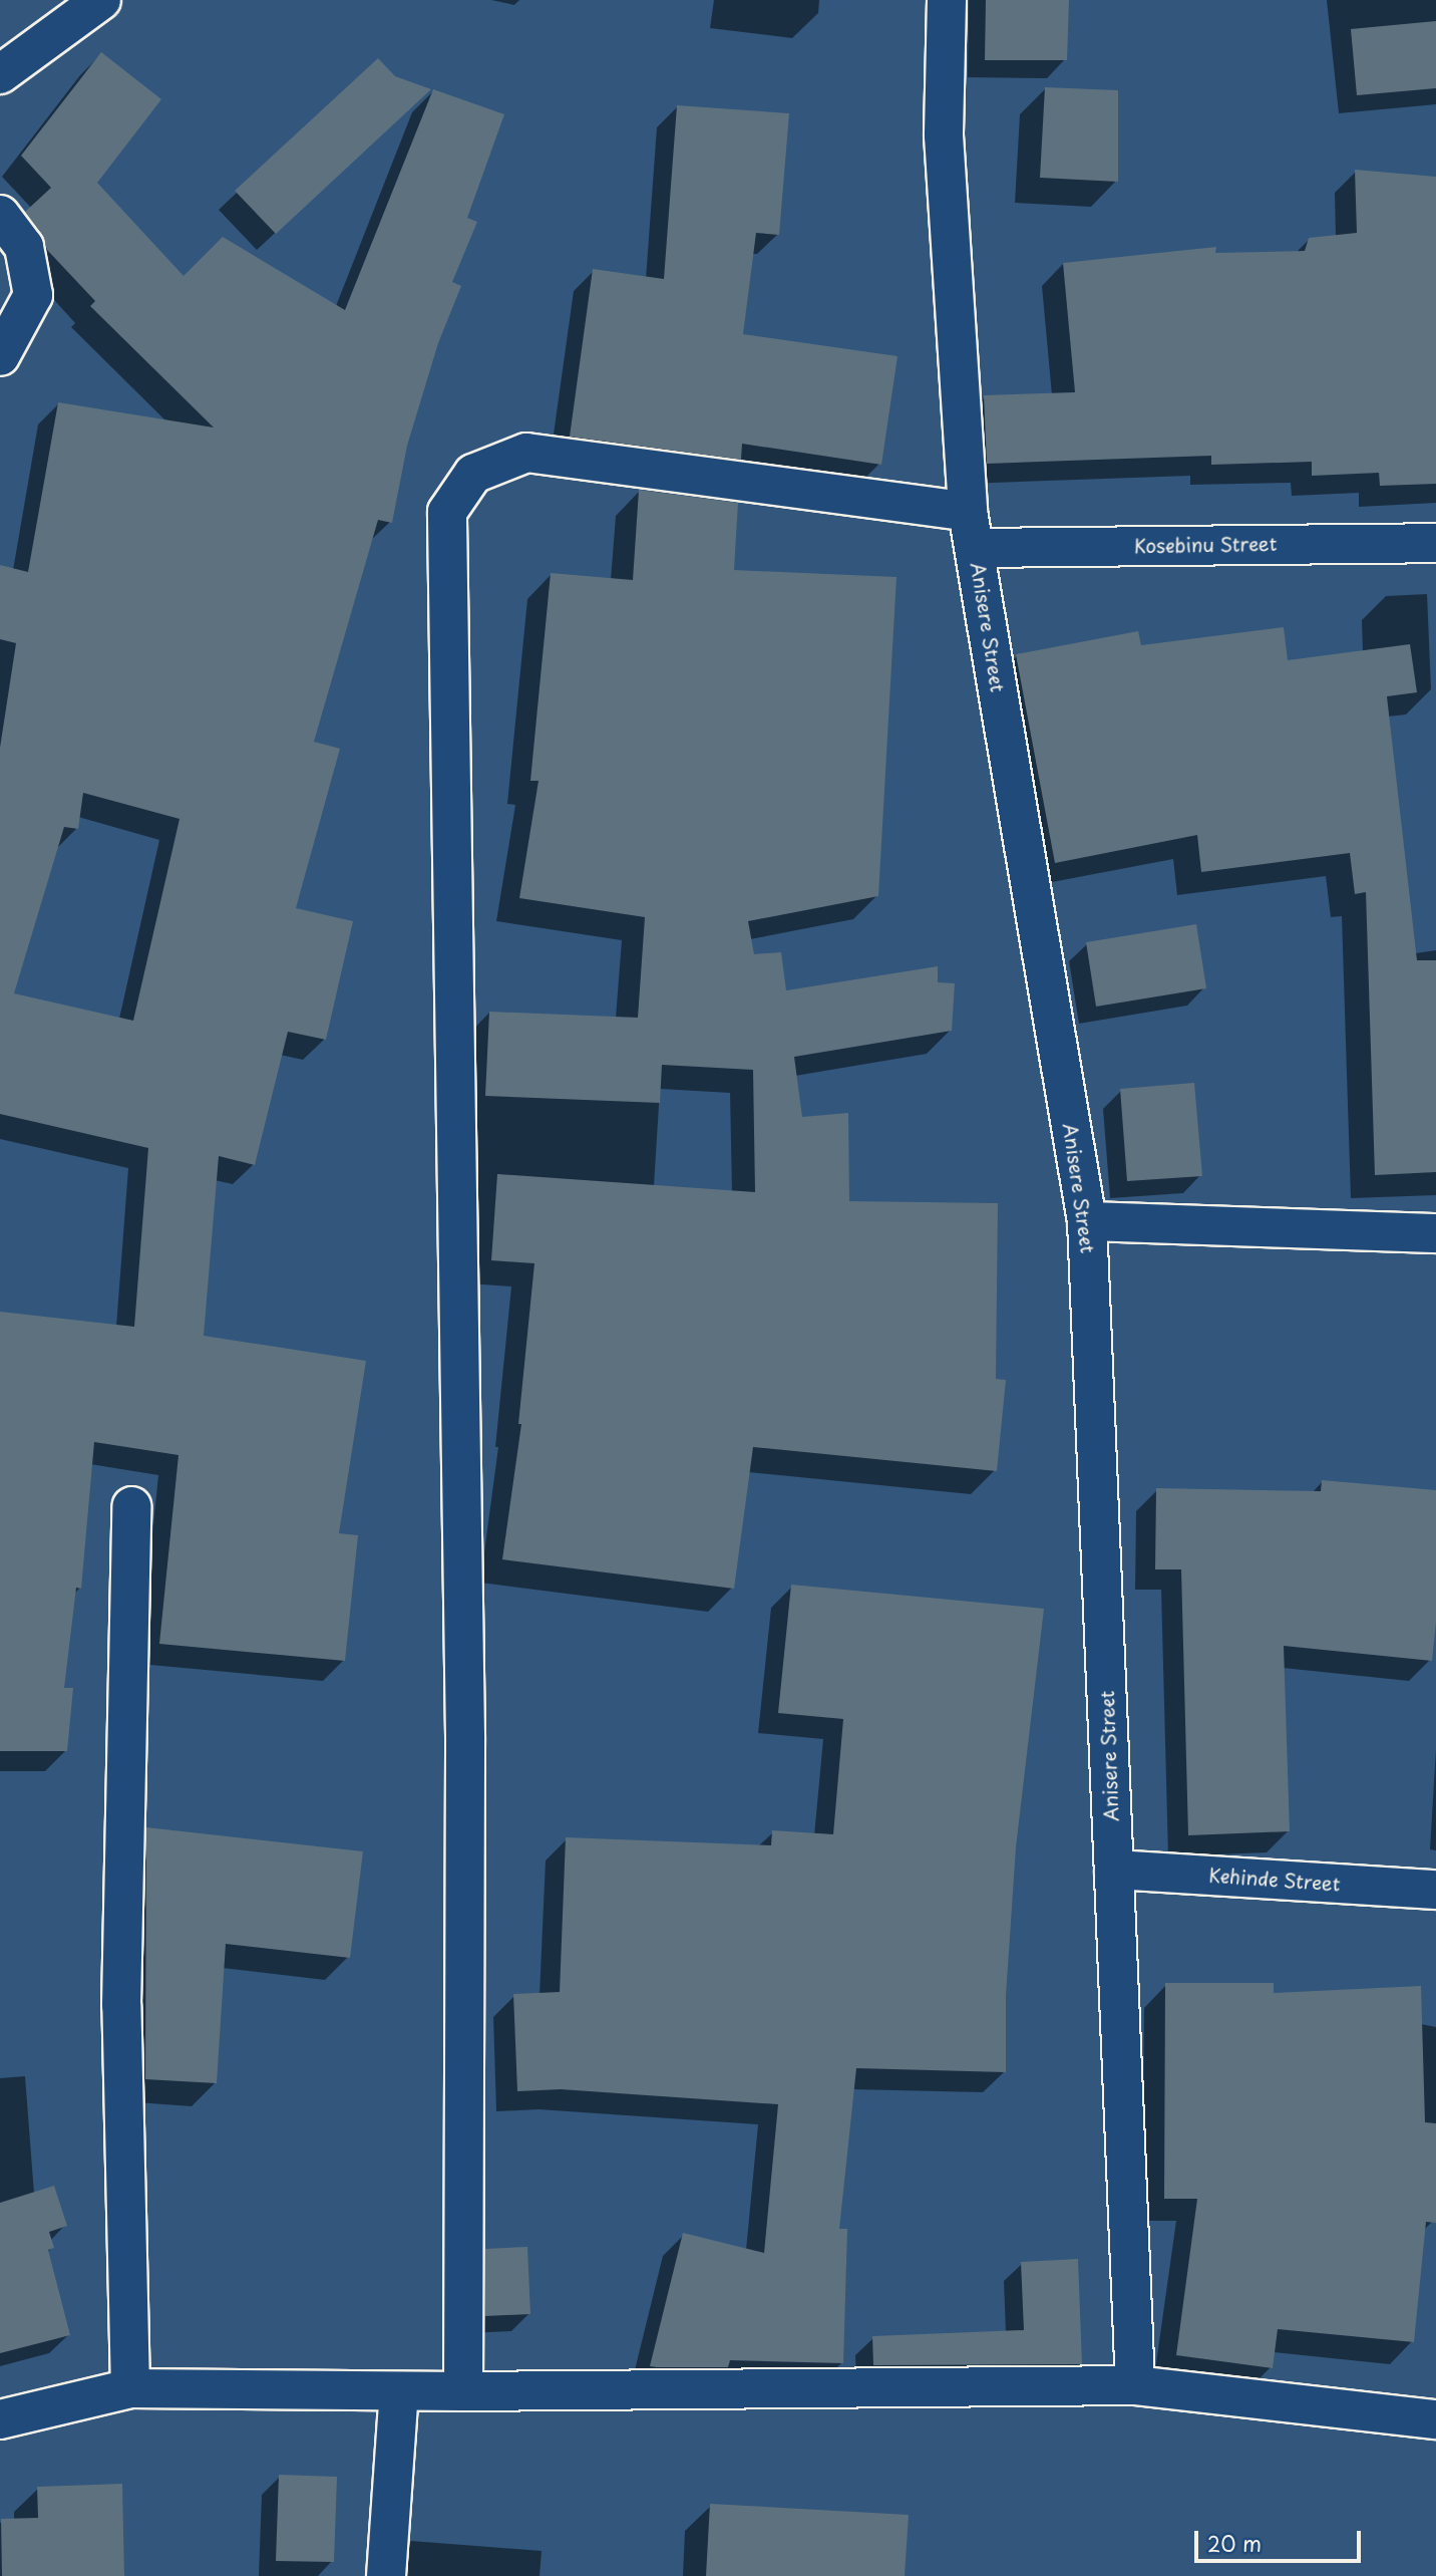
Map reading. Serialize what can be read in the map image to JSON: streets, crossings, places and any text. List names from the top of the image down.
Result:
{
  "streets": {
    "street": ["Kosebinu Street", "Anisere Street", "Kehinde Street"]
  },
  "crossings": [
    ["Kosebinu Street", "Anisere Street"],
    ["Anisere Street", "Kehinde Street"]
  ],
  "scale_bar": "20 m"
}
